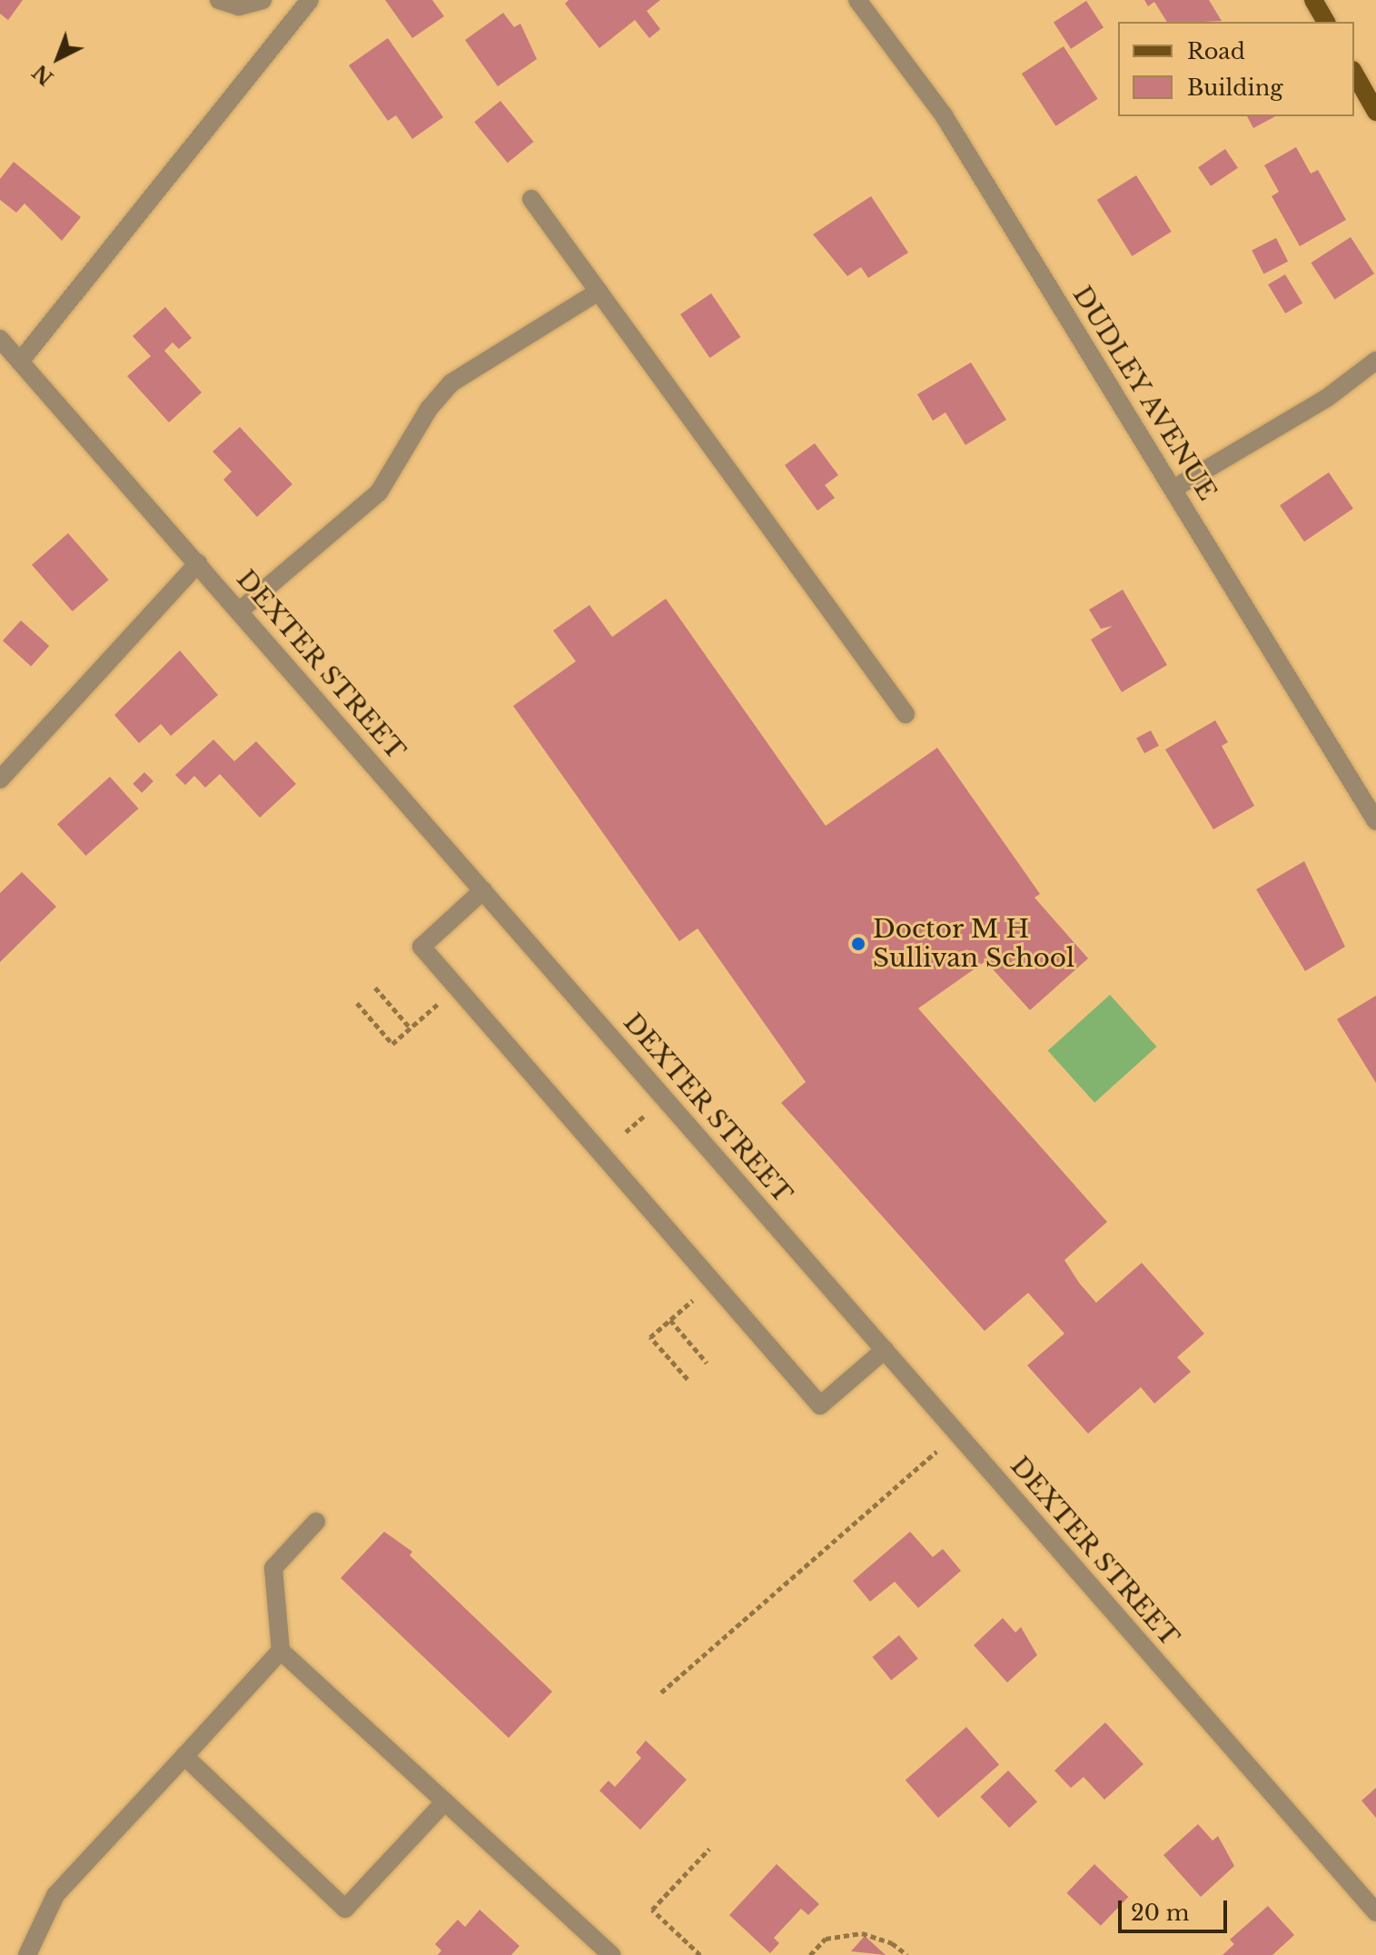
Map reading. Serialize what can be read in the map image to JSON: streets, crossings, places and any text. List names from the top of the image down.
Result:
{
  "streets": {
    "street": ["DUDLEY AVENUE", "DEXTER STREET"]
  },
  "places": ["Doctor M H Sullivan School"],
  "legend": ["Road", "Building"],
  "scale_bar": "20 m",
  "north": "bottom left"
}
